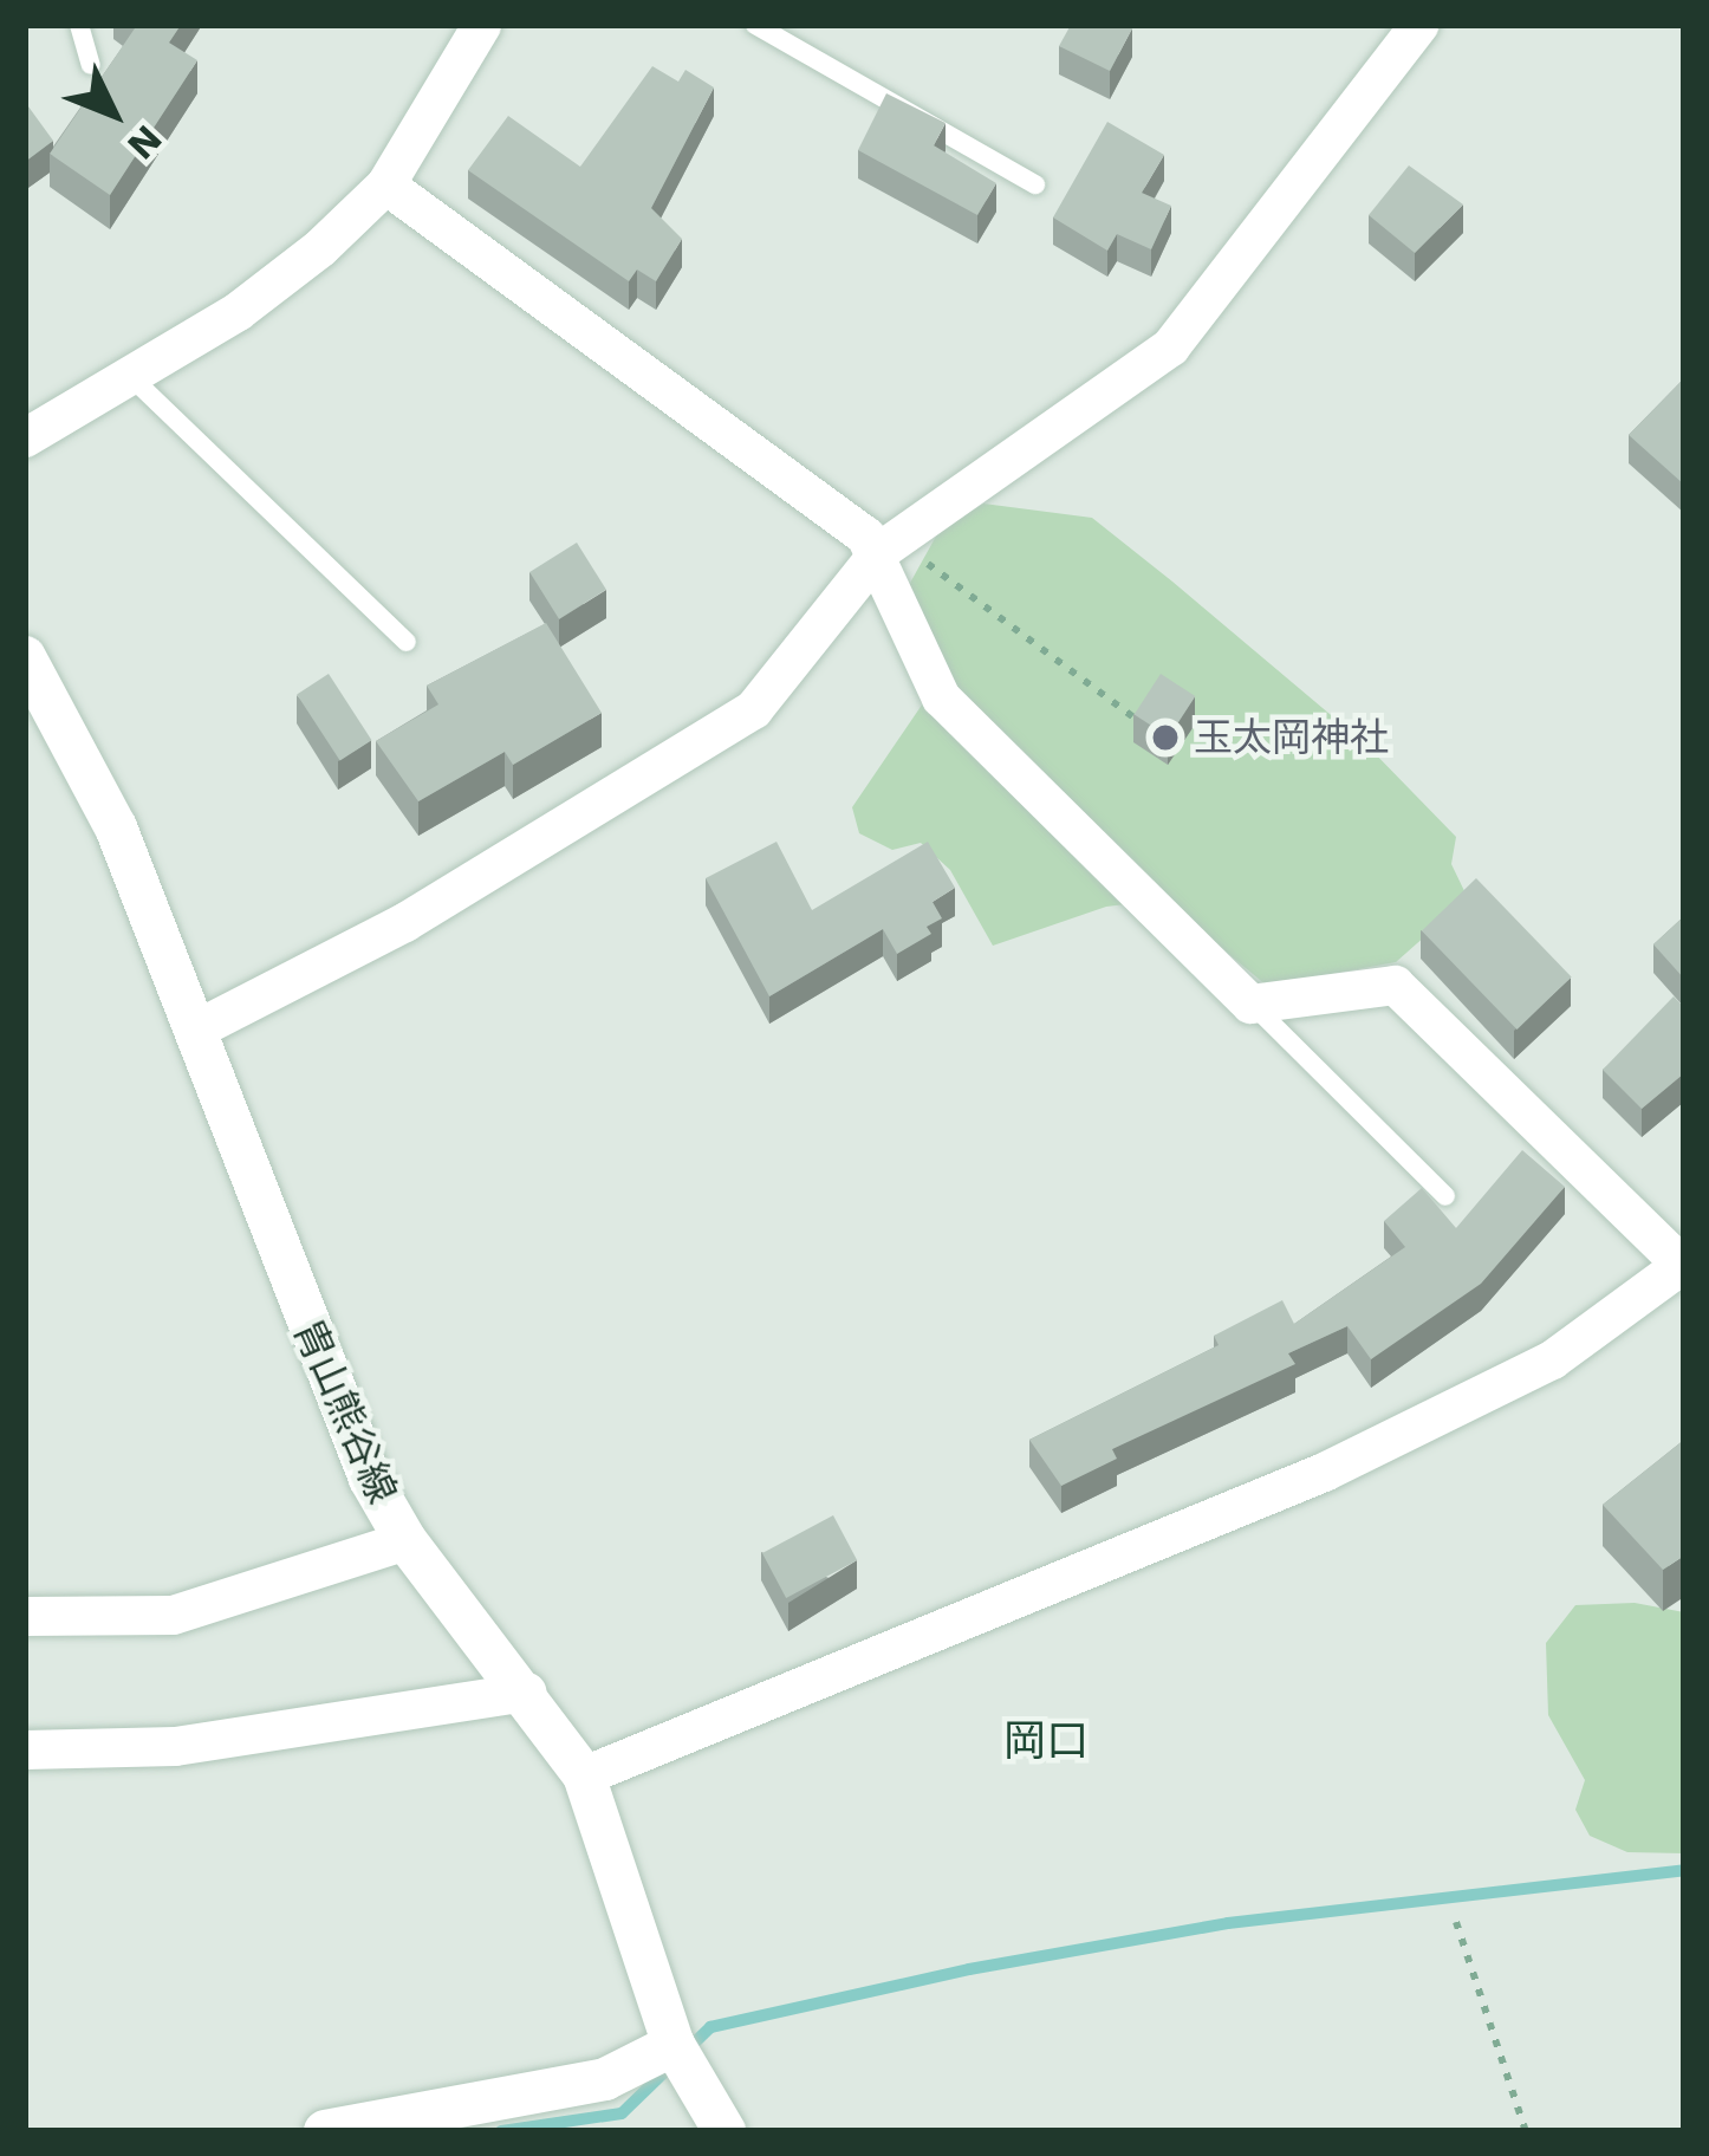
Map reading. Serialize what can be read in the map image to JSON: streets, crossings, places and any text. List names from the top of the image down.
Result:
{
  "streets": {
    "main road": ["胄山熊谷線"]
  },
  "districts": ["岡口"],
  "places": ["玉太岡神社"],
  "north": "bottom right"
}
